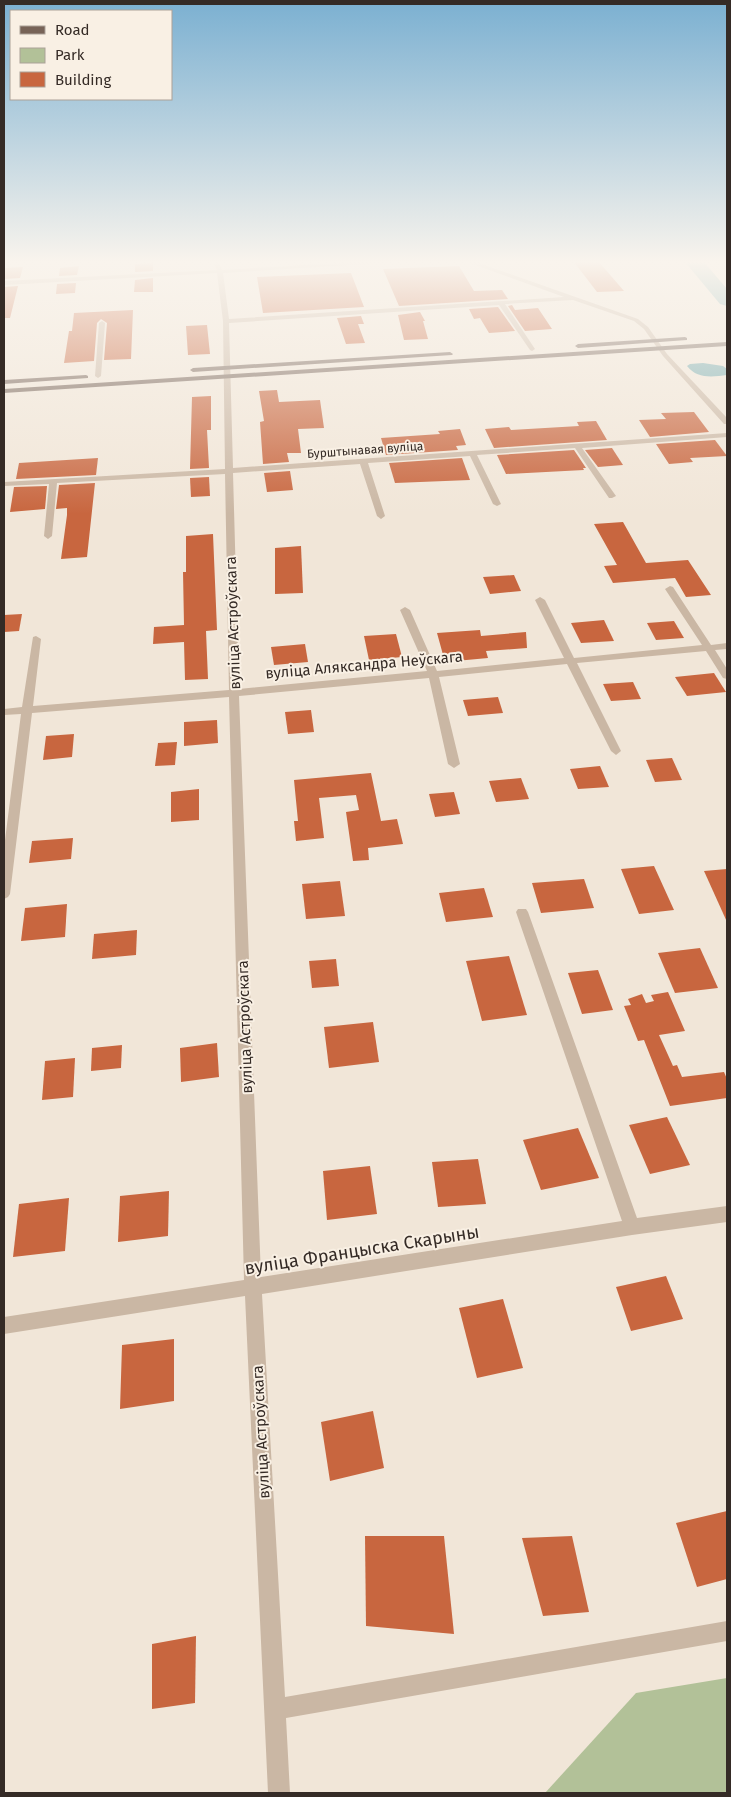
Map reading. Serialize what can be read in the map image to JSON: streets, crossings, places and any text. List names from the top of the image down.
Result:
{
  "streets": {
    "street": [
      "Бурштынавая вуліца",
      "вуліца Астроўскага",
      "вуліца Аляксандра Неўскага",
      "вуліца Францыска Скарыны"
    ]
  },
  "crossings": [
    ["Бурштынавая вуліца", "вуліца Астроўскага"],
    ["вуліца Астроўскага", "вуліца Аляксандра Неўскага"],
    ["вуліца Астроўскага", "вуліца Францыска Скарыны"]
  ],
  "legend": ["Road", "Park", "Building"]
}
